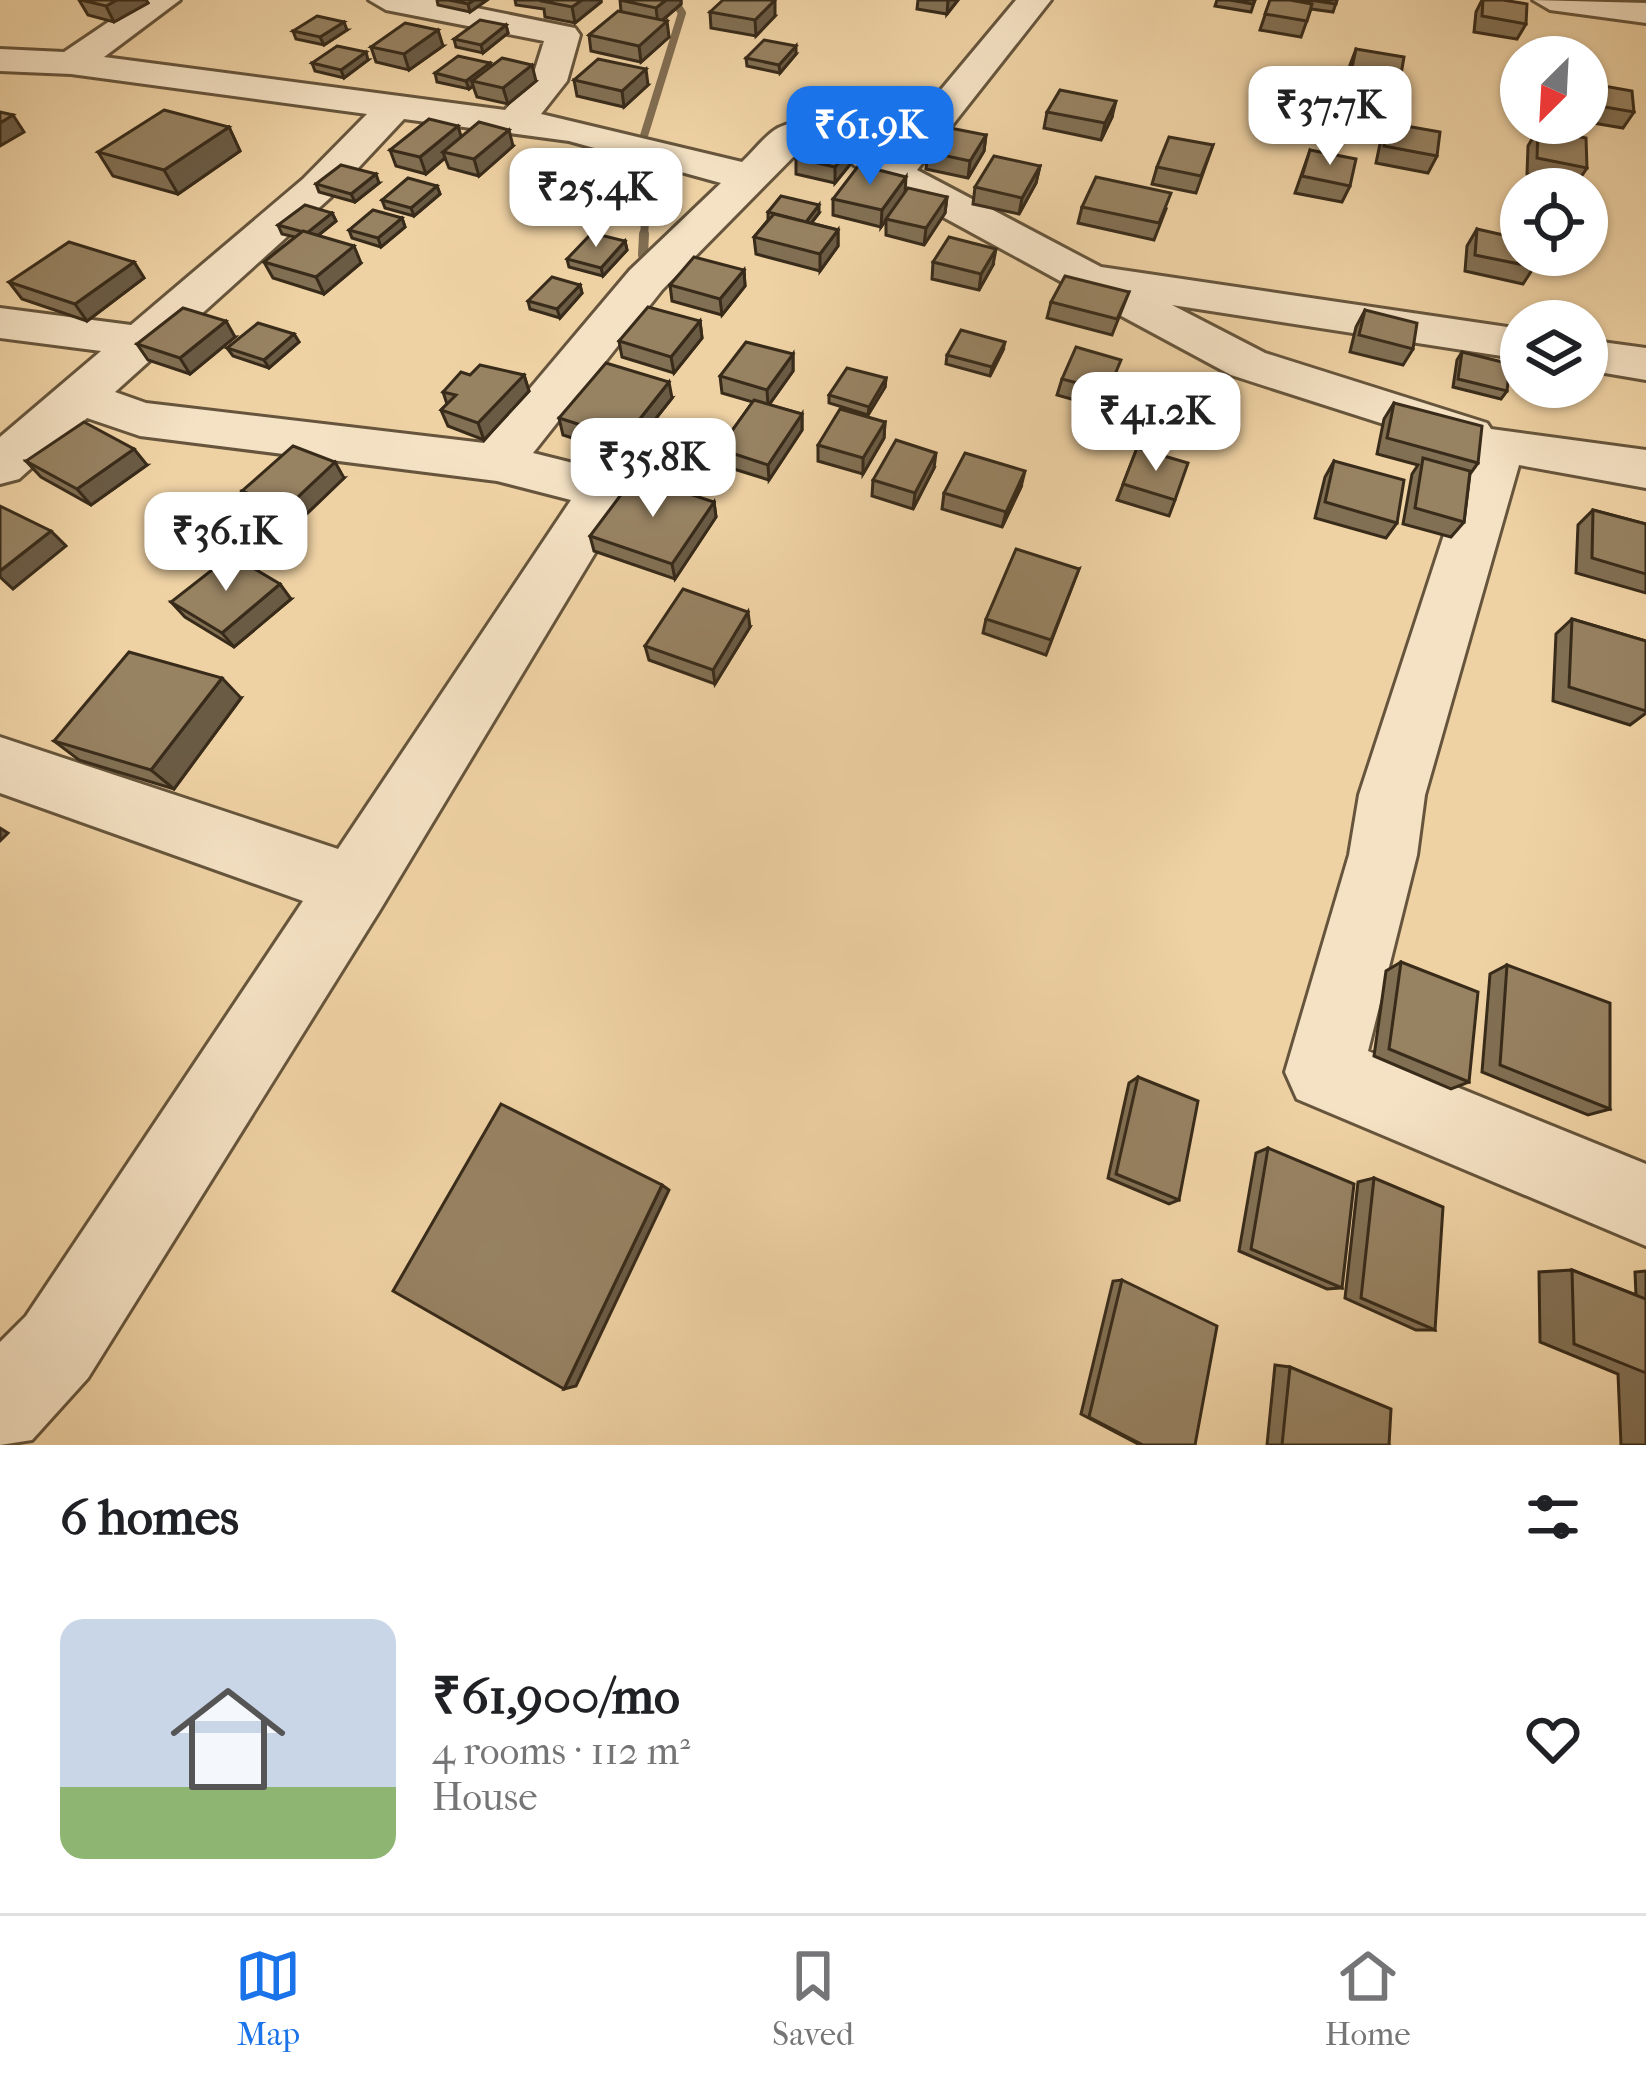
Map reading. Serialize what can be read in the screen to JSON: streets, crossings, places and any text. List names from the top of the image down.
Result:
{
  "north": "bottom left",
  "page": {
    "price": [
      "₹37.7K",
      "₹61.9K",
      "₹25.4K",
      "₹41.2K",
      "₹35.8K",
      "₹36.1K"
    ],
    "heading": "6 homes",
    "list": [
      {
        "name": "₹61,900/mo",
        "note": "4 rooms · 112 m² · House"
      }
    ],
    "tabs": ["Map", "Saved", "Home"]
  }
}
